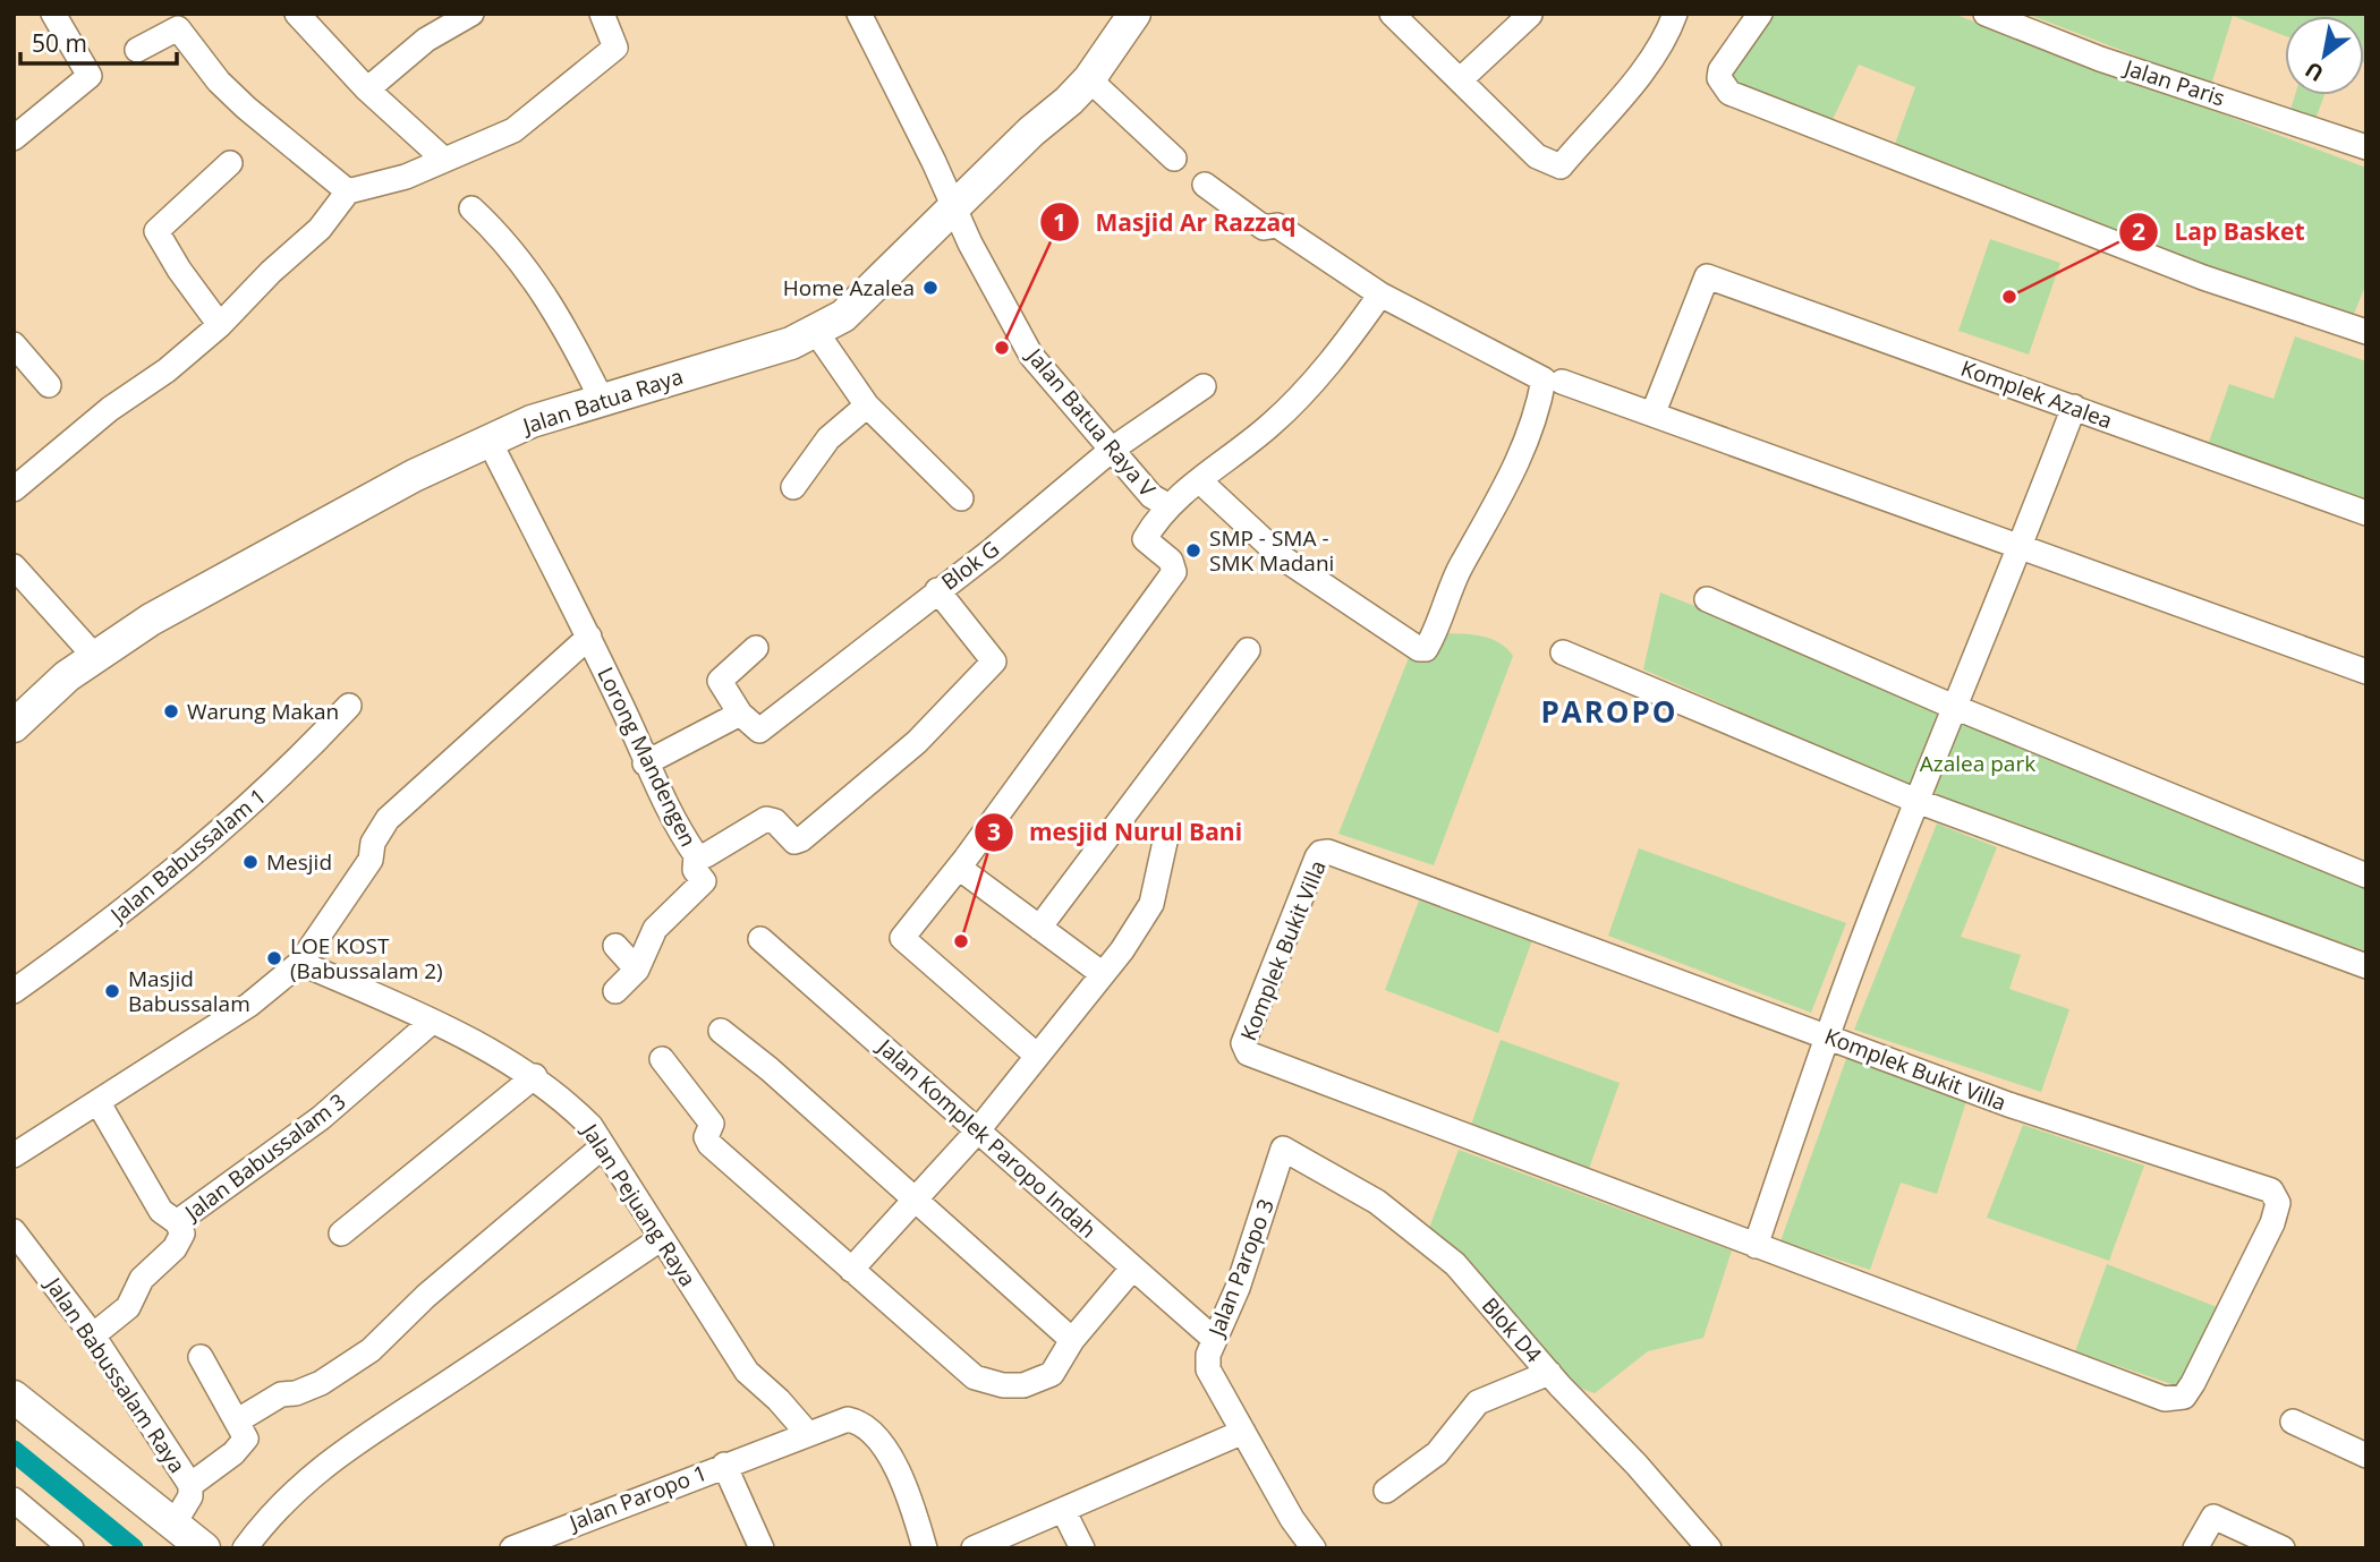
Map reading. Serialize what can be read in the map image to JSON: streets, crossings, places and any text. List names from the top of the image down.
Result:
{
  "streets": {
    "main road": ["Jalan Batua Raya"],
    "street": [
      "Jalan Paris",
      "Komplek Azalea",
      "Jalan Batua Raya V",
      "Blok G",
      "Lorong Mandengen",
      "Jalan Babussalam 1",
      "Komplek Bukit Villa",
      "Jalan Komplek Paropo Indah",
      "Jalan Babussalam 3",
      "Jalan Pejuang Raya",
      "Jalan Paropo 3",
      "Blok D4",
      "Jalan Babussalam Raya",
      "Jalan Paropo 1"
    ]
  },
  "crossings": [
    ["Jalan Batua Raya", "Jalan Batua Raya V"],
    ["Jalan Batua Raya", "Lorong Mandengen"],
    ["Jalan Batua Raya V", "Blok G"],
    ["Blok G", "Lorong Mandengen"],
    ["Jalan Komplek Paropo Indah", "Jalan Paropo 3"],
    ["Jalan Babussalam 3", "Jalan Pejuang Raya"],
    ["Jalan Babussalam 3", "Jalan Babussalam Raya"],
    ["Jalan Paropo 3", "Blok D4"]
  ],
  "districts": ["PAROPO"],
  "parks": ["Azalea park"],
  "places": [
    "Home Azalea",
    "Lap Basket",
    "Masjid Ar Razzaq",
    "SMP - SMA - SMK Madani",
    "Warung Makan",
    "Mesjid",
    "mesjid Nurul Bani",
    "LOE KOST (Babussalam 2)",
    "Masjid Babussalam"
  ],
  "scale_bar": "50 m",
  "north": "bottom left"
}
